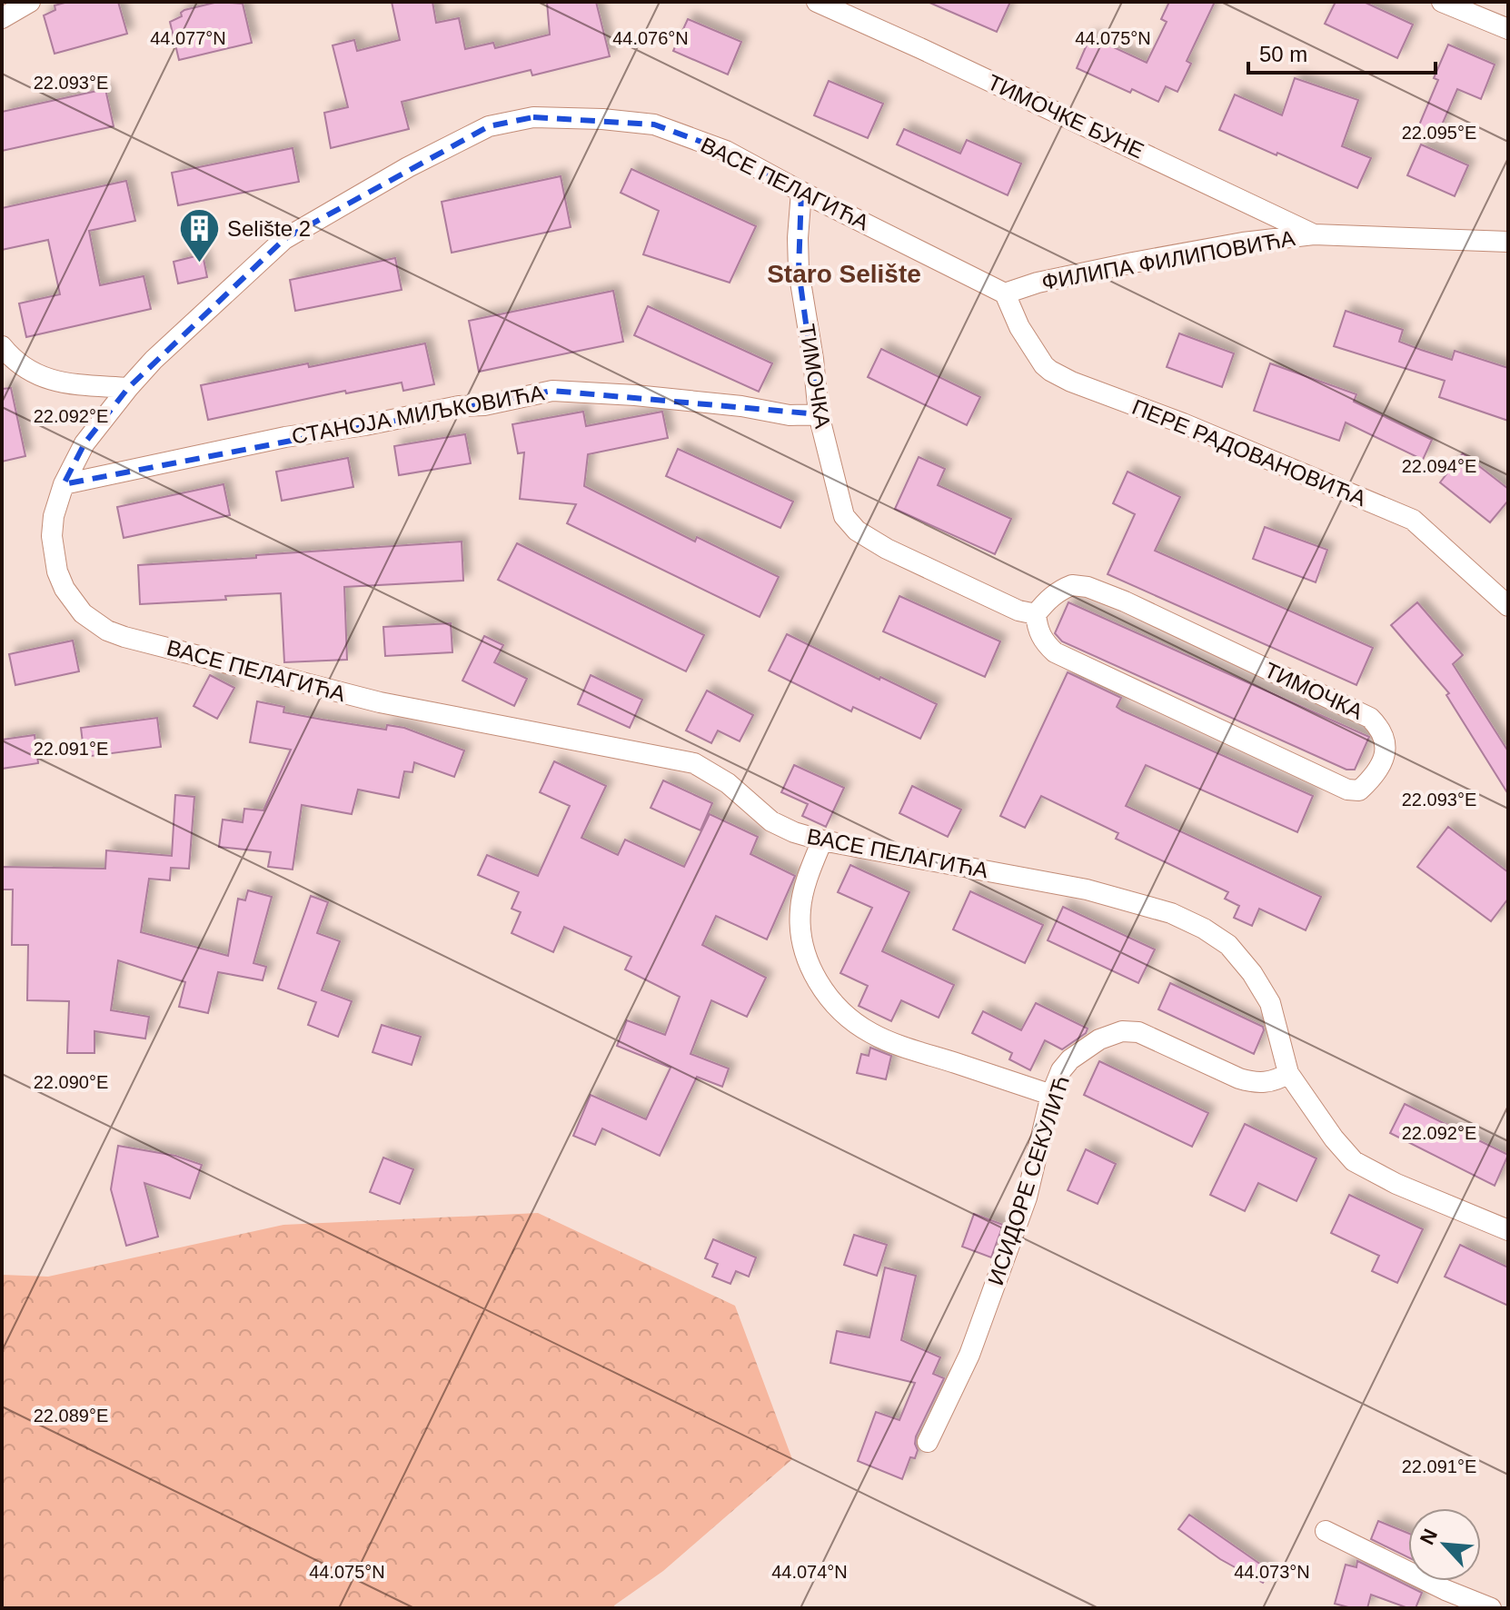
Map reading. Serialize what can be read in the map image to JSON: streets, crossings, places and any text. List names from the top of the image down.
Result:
{
  "streets": {
    "street": [
      "ТИМОЧКЕ БУНЕ",
      "ВАСЕ ПЕЛАГИЋА",
      "ФИЛИПА ФИЛИПОВИЋА",
      "ТИМОЧКА",
      "СТАНОЈА МИЉКОВИЋА",
      "ПЕРЕ РАДОВАНОВИЋА",
      "ИСИДОРЕ СЕКУЛИЋ"
    ]
  },
  "crossings": [
    ["ТИМОЧКЕ БУНЕ", "ФИЛИПА ФИЛИПОВИЋА"],
    ["ВАСЕ ПЕЛАГИЋА", "ФИЛИПА ФИЛИПОВИЋА"],
    ["ВАСЕ ПЕЛАГИЋА", "ТИМОЧКА"],
    ["ВАСЕ ПЕЛАГИЋА", "СТАНОЈА МИЉКОВИЋА"],
    ["ВАСЕ ПЕЛАГИЋА", "ПЕРЕ РАДОВАНОВИЋА"],
    ["ВАСЕ ПЕЛАГИЋА", "ИСИДОРЕ СЕКУЛИЋ"],
    ["ФИЛИПА ФИЛИПОВИЋА", "ПЕРЕ РАДОВАНОВИЋА"],
    ["ТИМОЧКА", "СТАНОЈА МИЉКОВИЋА"]
  ],
  "districts": ["Staro Selište"],
  "places": {
    "building": ["Selište 2"]
  },
  "scale_bar": "50 m",
  "north": "top left",
  "coordinates": [
    "44.077°N",
    "44.076°N",
    "44.075°N",
    "22.093°E",
    "22.095°E",
    "22.092°E",
    "22.094°E",
    "22.091°E",
    "22.090°E",
    "22.089°E",
    "44.074°N",
    "44.073°N"
  ]
}
